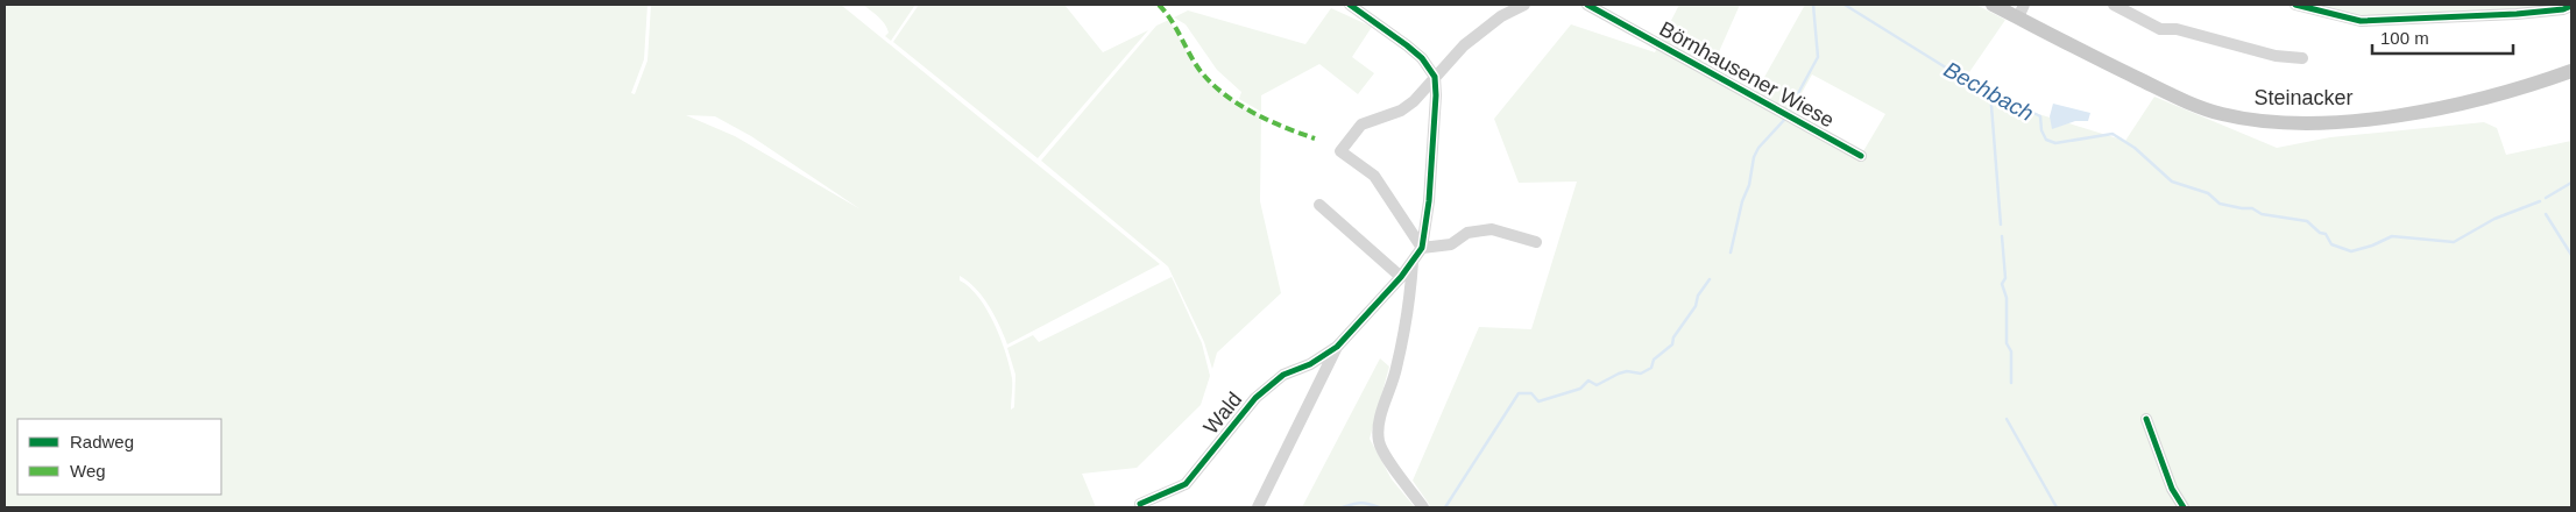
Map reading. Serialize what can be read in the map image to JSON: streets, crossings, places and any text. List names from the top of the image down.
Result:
{
  "streets": {
    "main road": ["Steinacker"],
    "street": ["Börnhausener Wiese", "Wald"]
  },
  "water": ["Bechbach"],
  "legend": ["Radweg", "Weg"],
  "scale_bar": "100 m"
}
